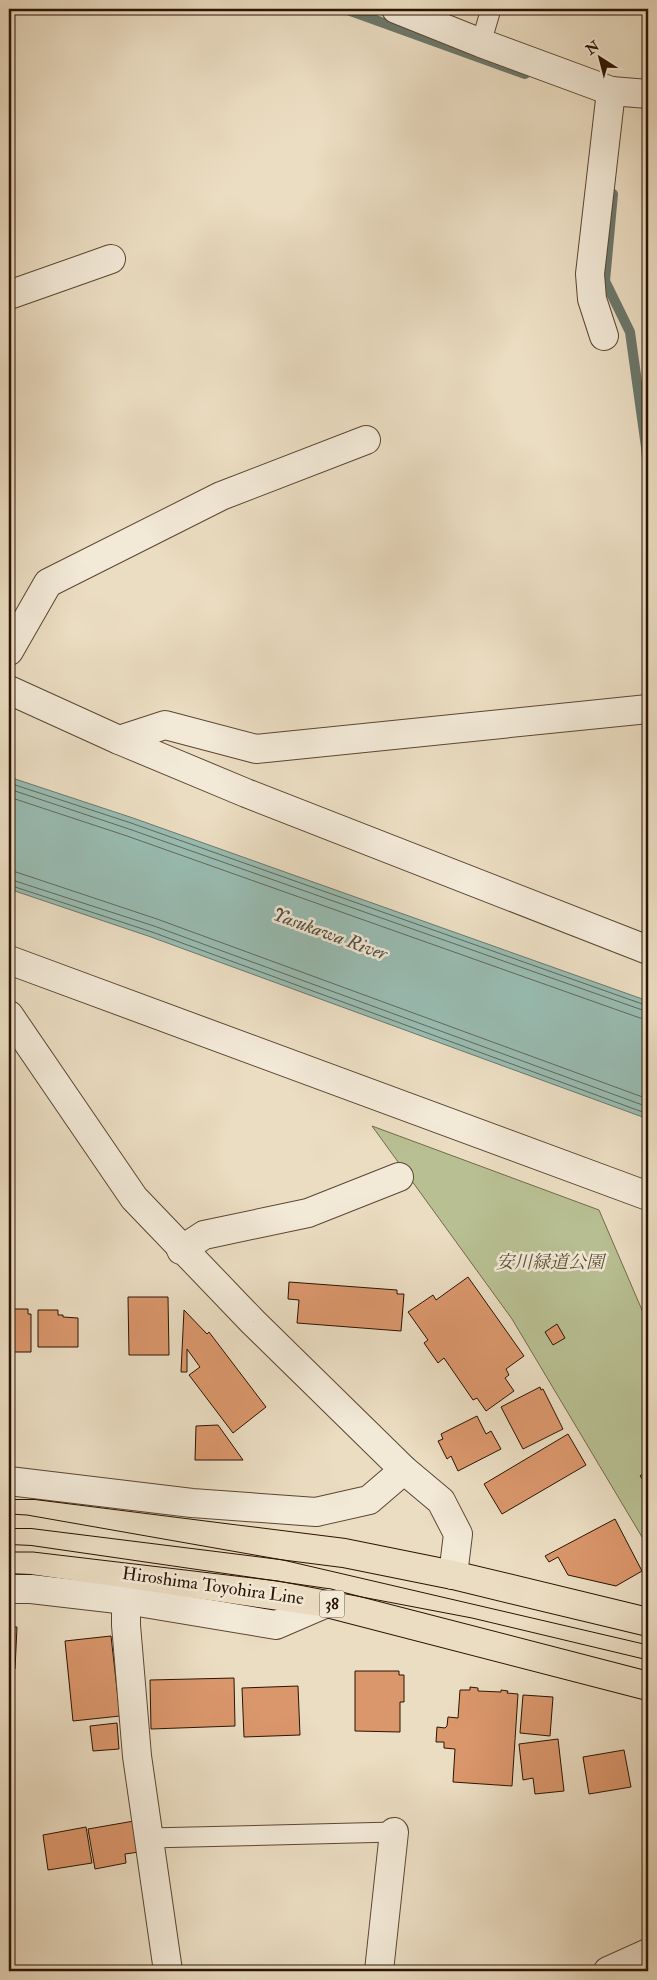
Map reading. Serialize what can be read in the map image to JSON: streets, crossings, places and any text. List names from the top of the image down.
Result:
{
  "streets": {
    "main road": ["Hiroshima Toyohira Line", "38"]
  },
  "water": ["Yasukawa River"],
  "parks": ["安川緑道公園"],
  "north": "top left"
}
